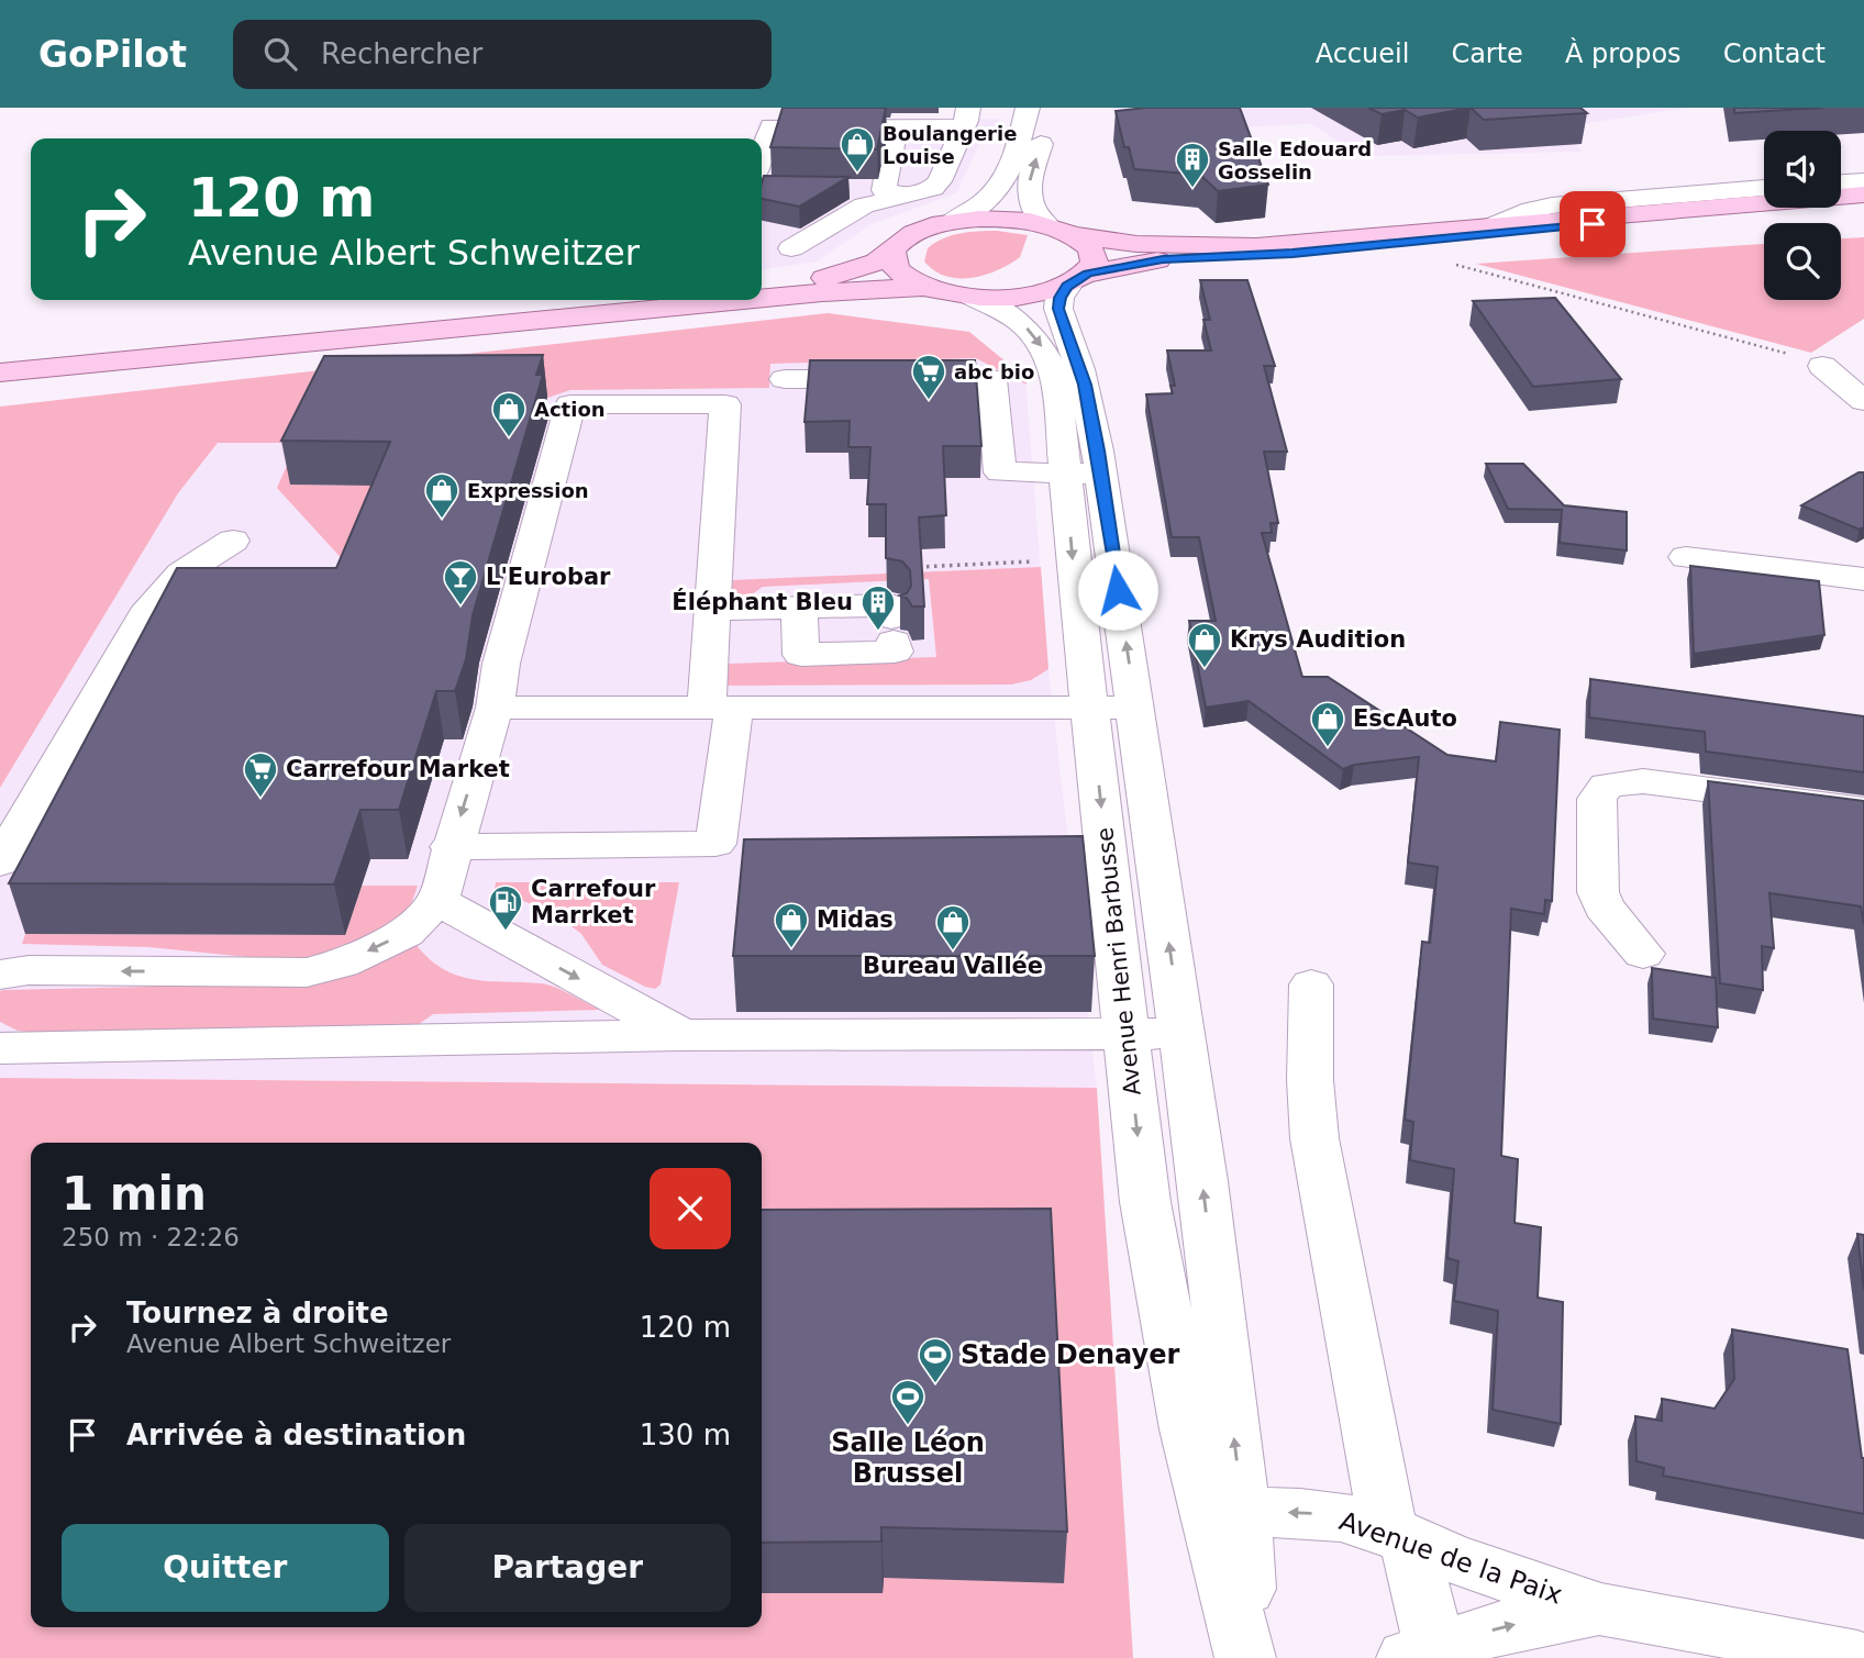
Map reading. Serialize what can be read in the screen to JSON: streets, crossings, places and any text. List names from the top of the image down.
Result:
{
  "streets": {
    "street": ["Avenue Henri Barbusse", "Avenue de la Paix"]
  },
  "crossings": [
    ["Avenue Henri Barbusse", "Avenue de la Paix"]
  ],
  "places": {
    "shop": [
      "Boulangerie Louise",
      "Action",
      "Expression",
      "Krys Audition",
      "EscAuto",
      "Midas",
      "Bureau Vallée"
    ],
    "building": ["Salle Edouard Gosselin", "Éléphant Bleu"],
    "supermarket": ["abc bio", "Carrefour Market"],
    "bar": ["L'Eurobar"],
    "fuel station": ["Carrefour Marrket"],
    "sports": ["Stade Denayer", "Salle Léon Brussel"]
  },
  "page": {
    "header": "GoPilot",
    "search": "Rechercher",
    "nav": [
      "Accueil",
      "Carte",
      "À propos",
      "Contact"
    ],
    "turn": ["120 m", "Avenue Albert Schweitzer"],
    "heading": ["1 min", "250 m · 22:26"],
    "list": [
      {
        "name": "Tournez à droite",
        "note": "Avenue Albert Schweitzer",
        "value": "120 m"
      },
      {
        "name": "Arrivée à destination",
        "value": "130 m"
      }
    ],
    "buttons": ["Quitter", "Partager"]
  }
}
